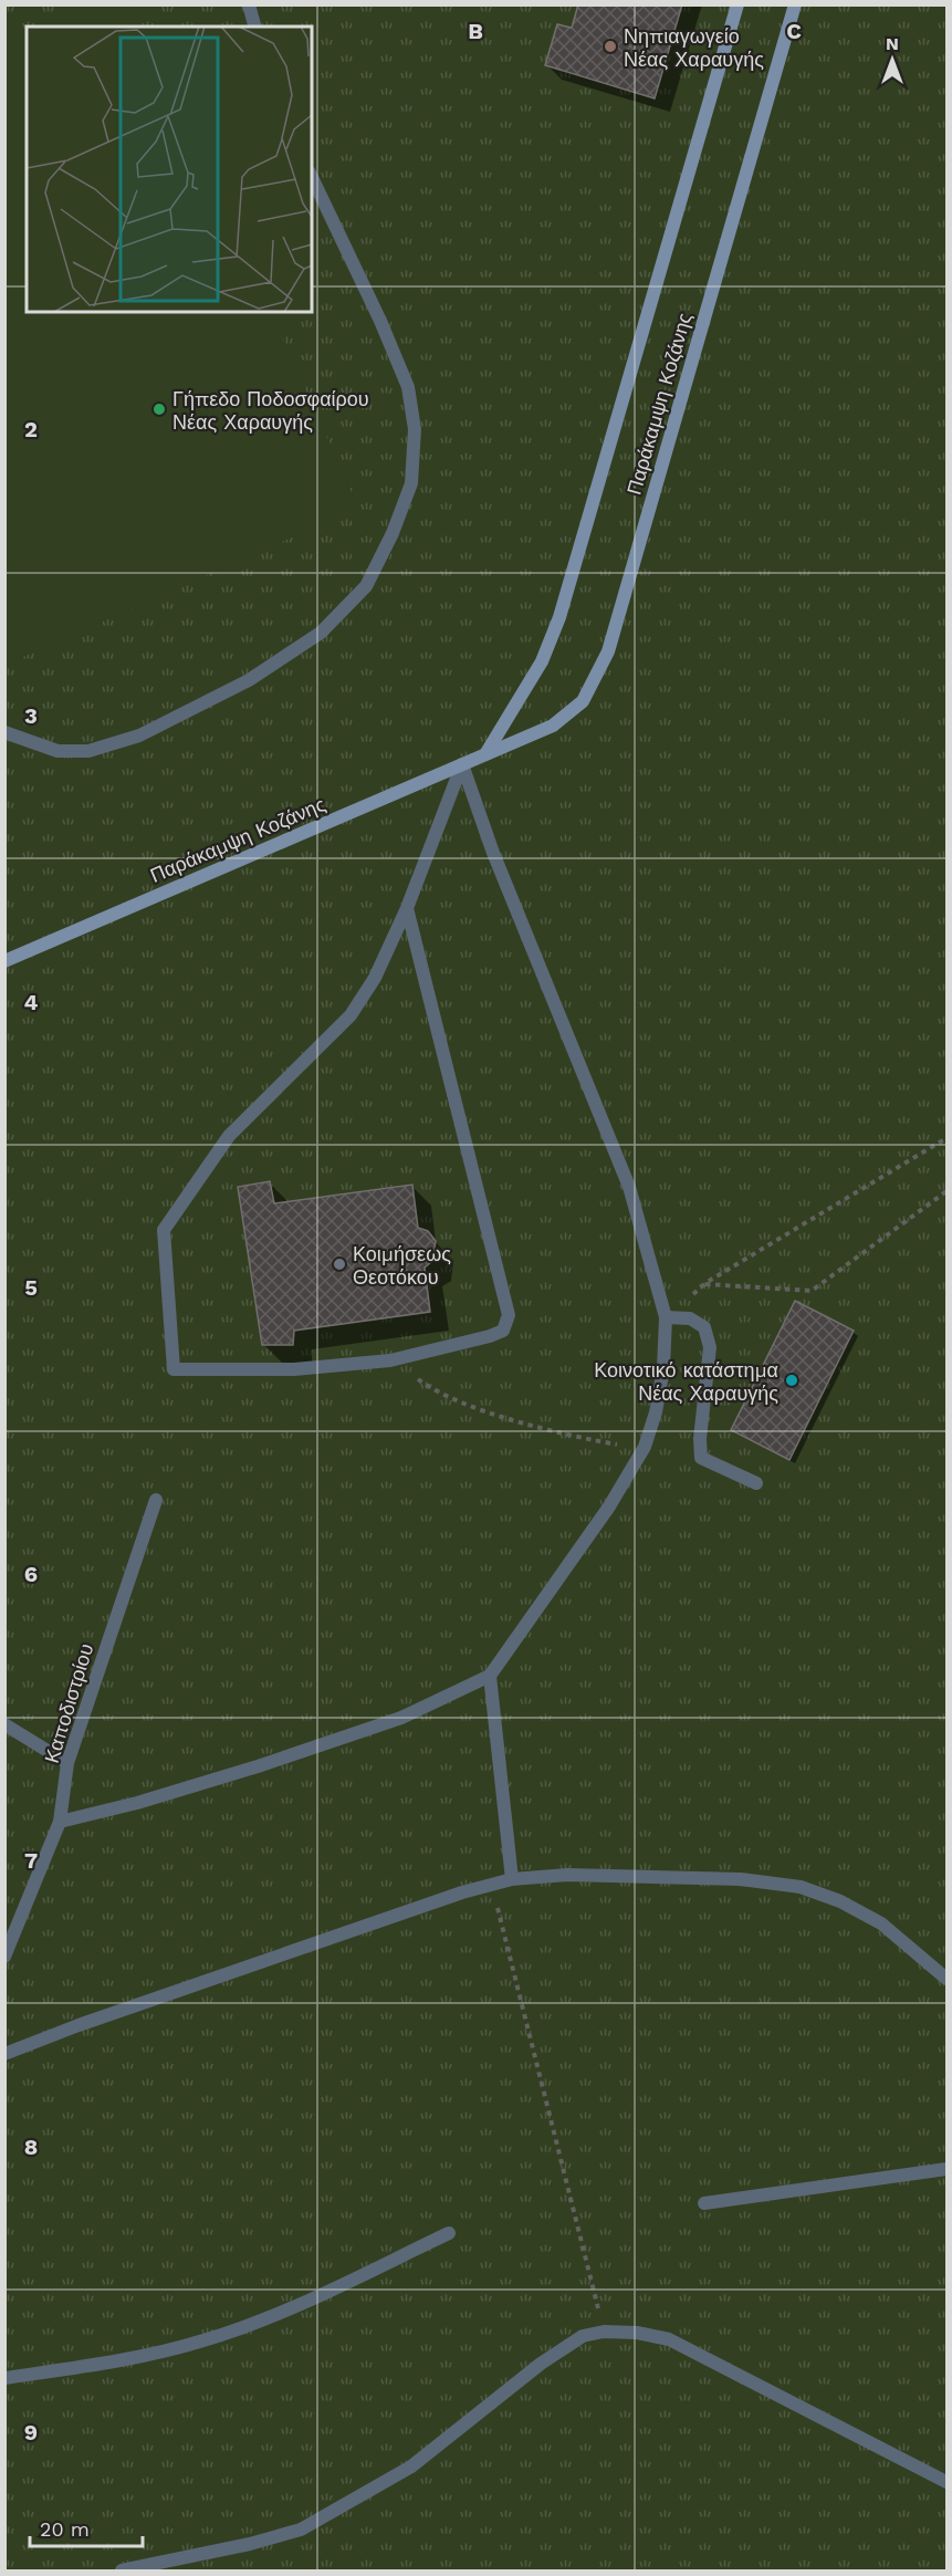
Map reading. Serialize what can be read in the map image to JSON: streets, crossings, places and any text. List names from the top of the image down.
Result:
{
  "streets": {
    "main road": ["Παράκαμψη Κοζάνης"],
    "street": ["Καποδιστρίου"]
  },
  "places": [
    "Νηπιαγωγείο Νέας Χαραυγής",
    "Γήπεδο Ποδοσφαίρου Νέας Χαραυγής",
    "Κοιμήσεως Θεοτόκου",
    "Κοινοτικό κατάστημα Νέας Χαραυγής"
  ],
  "scale_bar": "20 m",
  "north": "top",
  "grid": {
    "columns": ["B", "C"],
    "rows": [
      "2",
      "3",
      "4",
      "5",
      "6",
      "7",
      "8",
      "9"
    ]
  }
}
